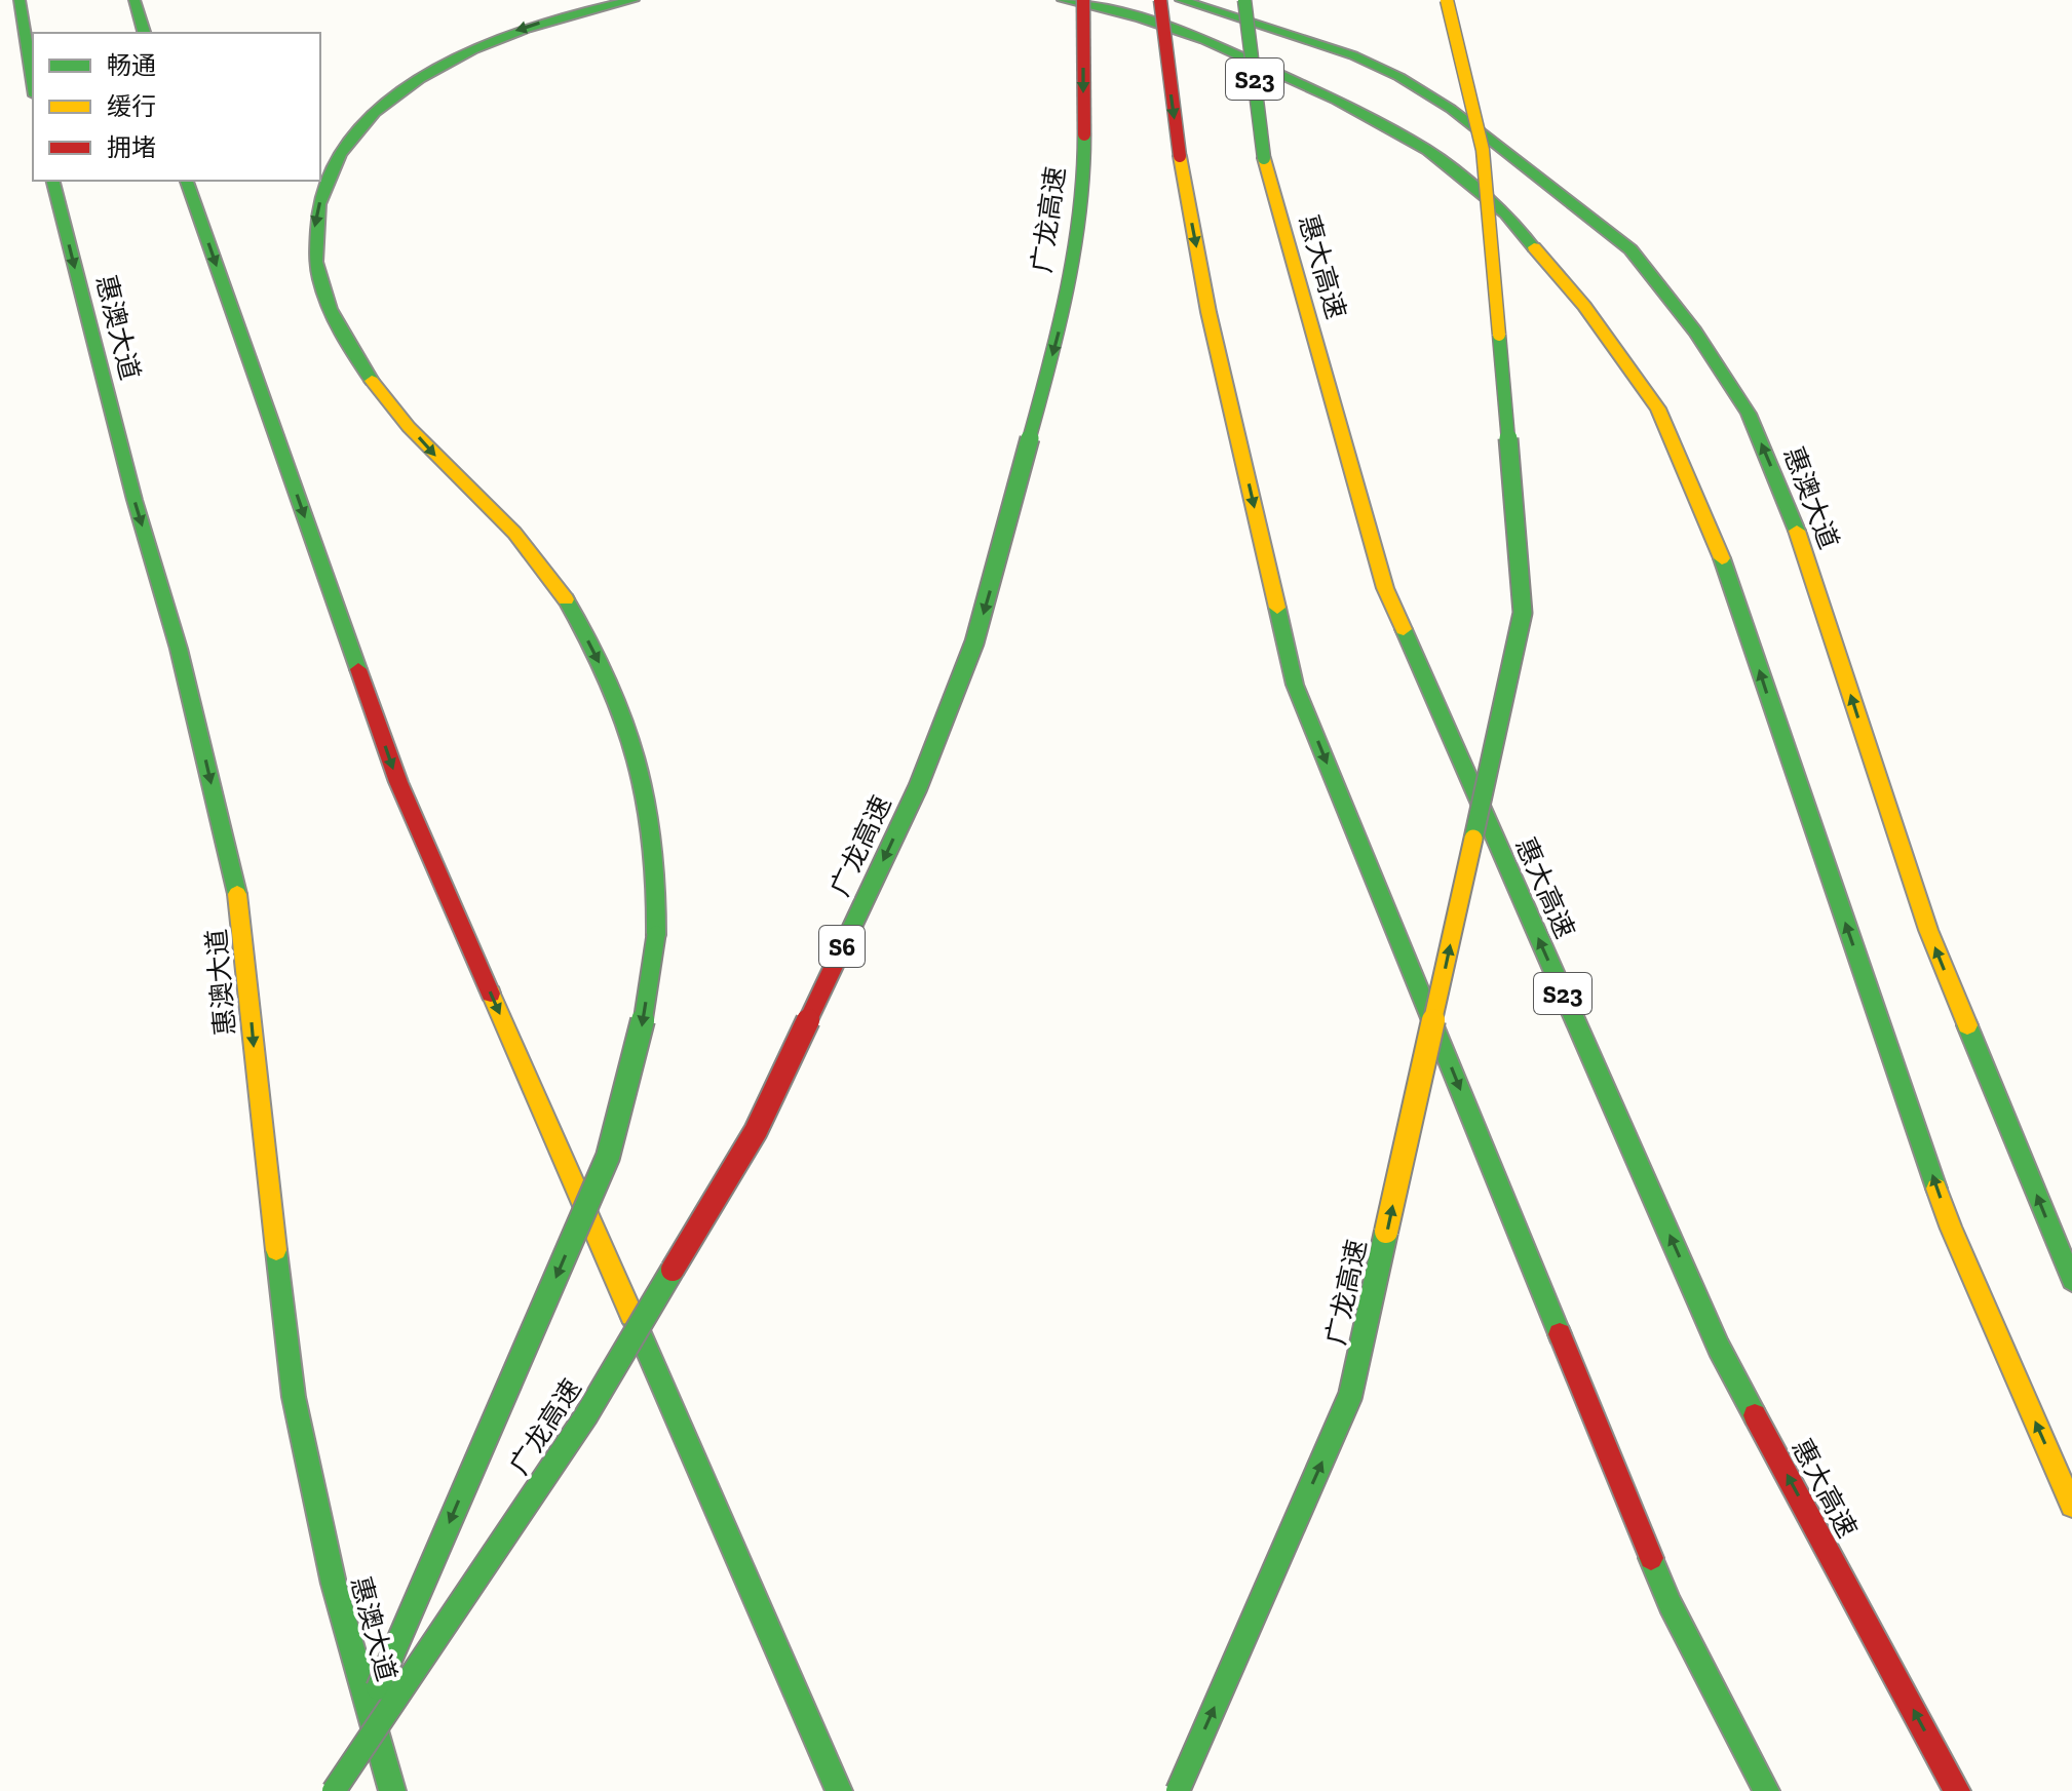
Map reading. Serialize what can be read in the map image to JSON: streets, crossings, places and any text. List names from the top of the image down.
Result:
{
  "streets": {
    "main road": [
      "S23",
      "广龙高速",
      "惠大高速",
      "惠澳大道",
      "S6"
    ]
  },
  "legend": ["畅通", "缓行", "拥堵"]
}
